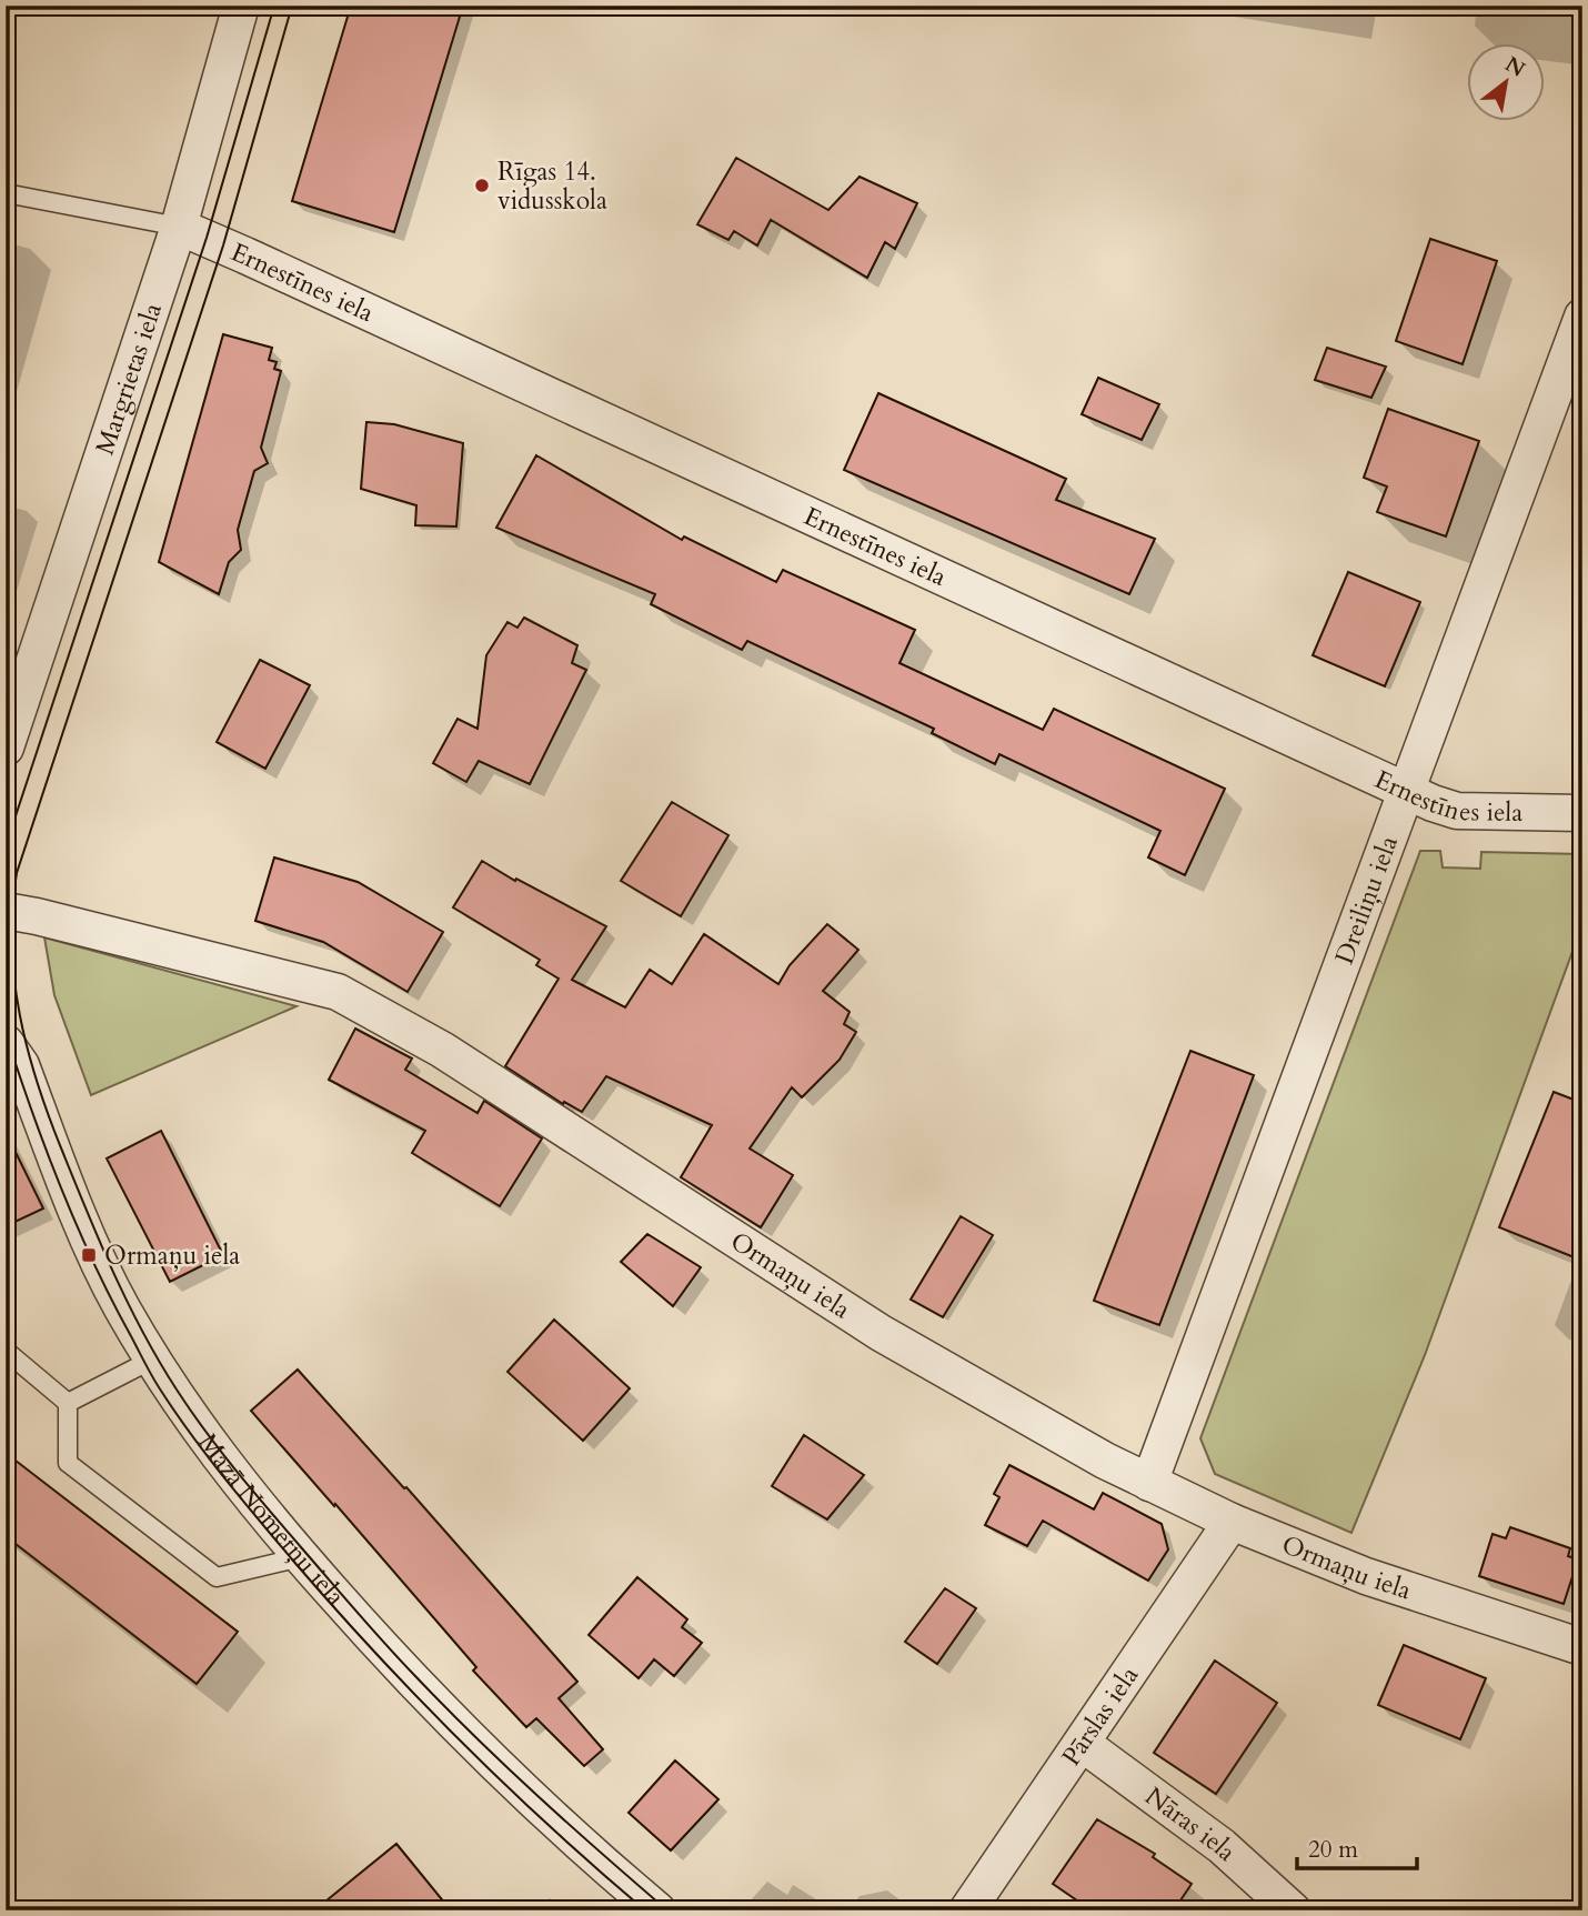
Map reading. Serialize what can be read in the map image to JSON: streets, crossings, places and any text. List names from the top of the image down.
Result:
{
  "streets": {
    "street": [
      "Ernestīnes iela",
      "Margrietas iela",
      "Dreiliņu iela",
      "Ormaņu iela",
      "Mazā Nometņu iela",
      "Pārslas iela",
      "Nāras iela"
    ]
  },
  "crossings": [
    ["Ernestīnes iela", "Margrietas iela"],
    ["Ernestīnes iela", "Dreiliņu iela"],
    ["Dreiliņu iela", "Ormaņu iela"],
    ["Ormaņu iela", "Pārslas iela"],
    ["Pārslas iela", "Nāras iela"]
  ],
  "places": {
    "other": ["Rīgas 14. vidusskola"],
    "transit": ["Ormaņu iela"]
  },
  "scale_bar": "20 m",
  "north": "top right"
}
